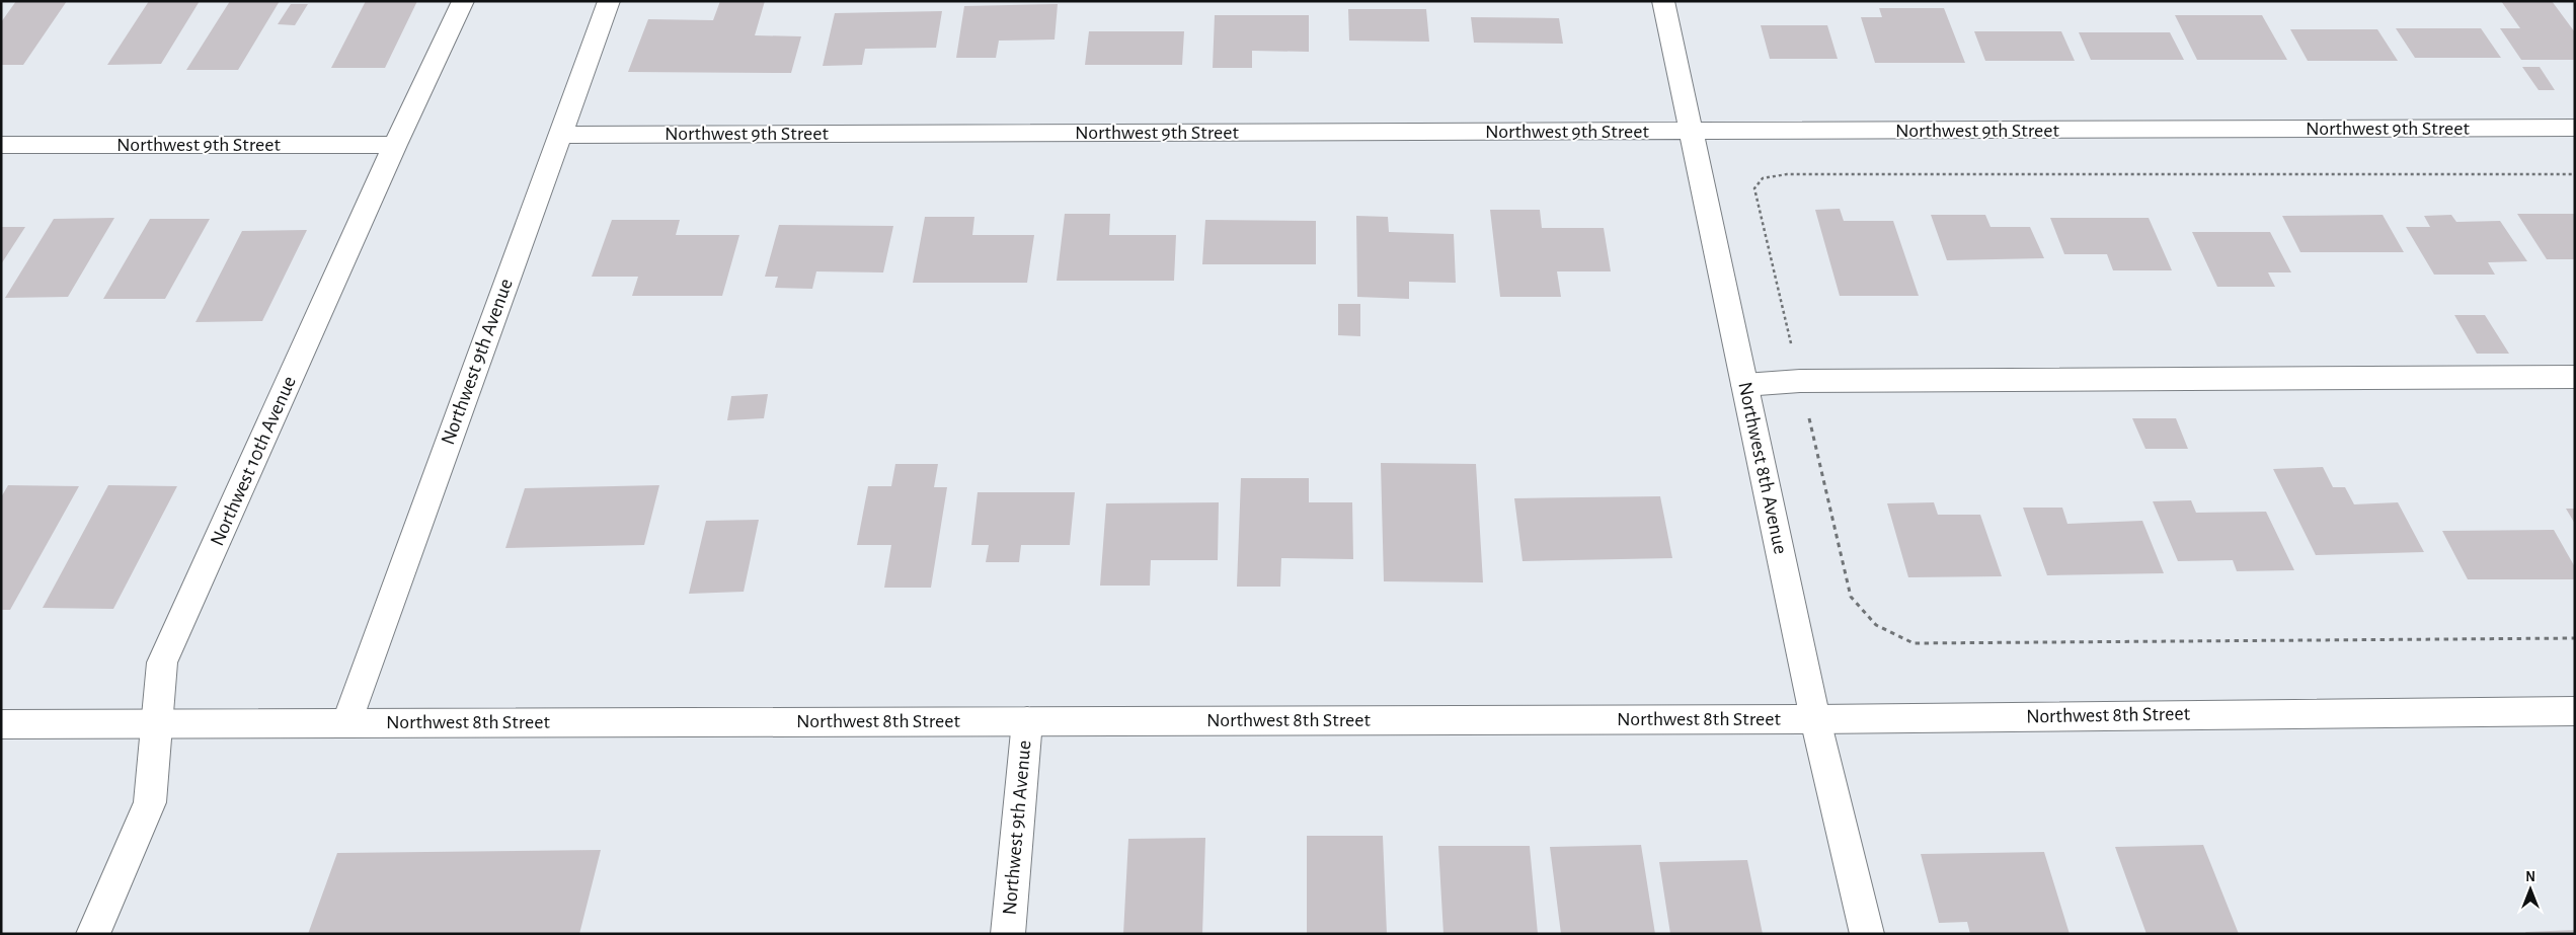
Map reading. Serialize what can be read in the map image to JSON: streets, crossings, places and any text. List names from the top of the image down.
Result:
{
  "streets": {
    "street": [
      "Northwest 9th Street",
      "Northwest 9th Avenue",
      "Northwest 10th Avenue",
      "Northwest 8th Avenue",
      "Northwest 8th Street"
    ]
  },
  "crossings": [
    ["Northwest 9th Street", "Northwest 9th Avenue"],
    ["Northwest 9th Street", "Northwest 10th Avenue"],
    ["Northwest 9th Street", "Northwest 8th Avenue"],
    ["Northwest 9th Avenue", "Northwest 8th Street"],
    ["Northwest 10th Avenue", "Northwest 8th Street"],
    ["Northwest 8th Avenue", "Northwest 8th Street"]
  ],
  "north": "top"
}
